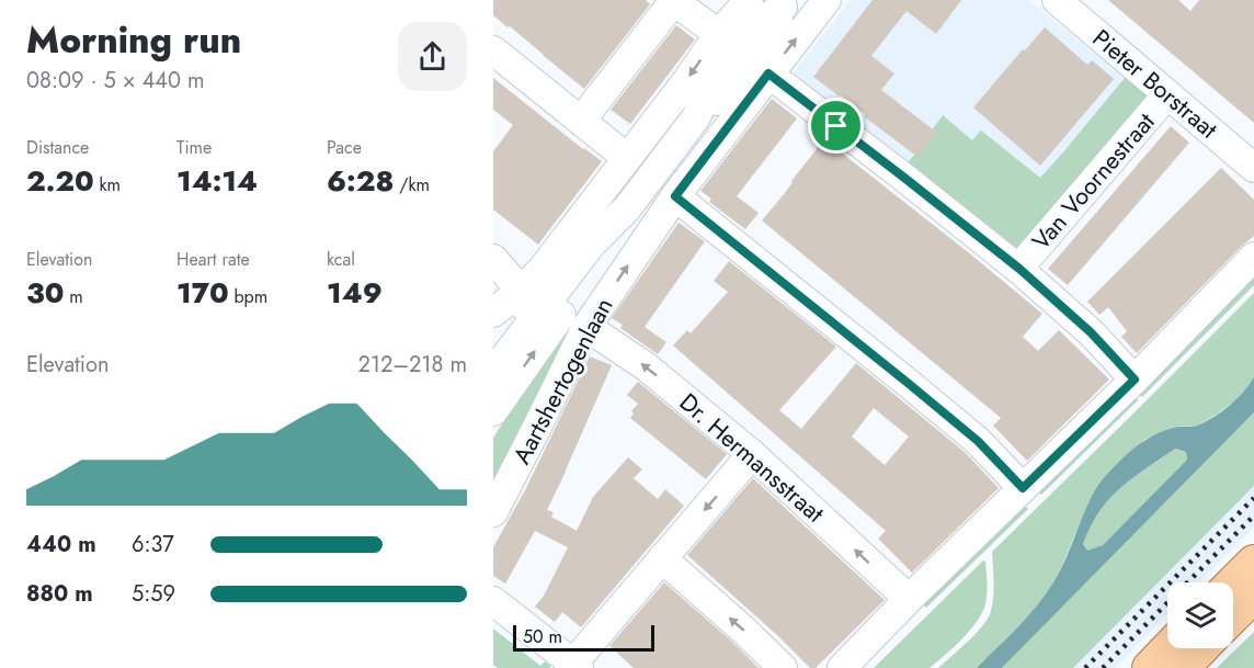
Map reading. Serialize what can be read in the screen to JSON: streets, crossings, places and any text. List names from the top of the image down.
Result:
{
  "streets": {
    "street": [
      "Pieter Borstraat",
      "Van Voornestraat",
      "Aartshertogenlaan",
      "Dr. Hermansstraat"
    ]
  },
  "crossings": [
    ["Pieter Borstraat", "Van Voornestraat"],
    ["Aartshertogenlaan", "Dr. Hermansstraat"]
  ],
  "scale_bar": "50 m",
  "page": {
    "heading": ["Morning run", "08:09 · 5 × 440 m"],
    "stats": [
      ["Distance", "2.20 km"],
      ["Time", "14:14"],
      ["Pace", "6:28 /km"],
      ["Elevation", "30 m"],
      ["Heart rate", "170 bpm"],
      ["kcal", "149"]
    ],
    "chart": ["Elevation", "212–218 m"],
    "list": [
      {
        "name": "440 m",
        "note": "6:37"
      },
      {
        "name": "880 m",
        "note": "5:59"
      }
    ],
    "scale": "50 m"
  }
}
